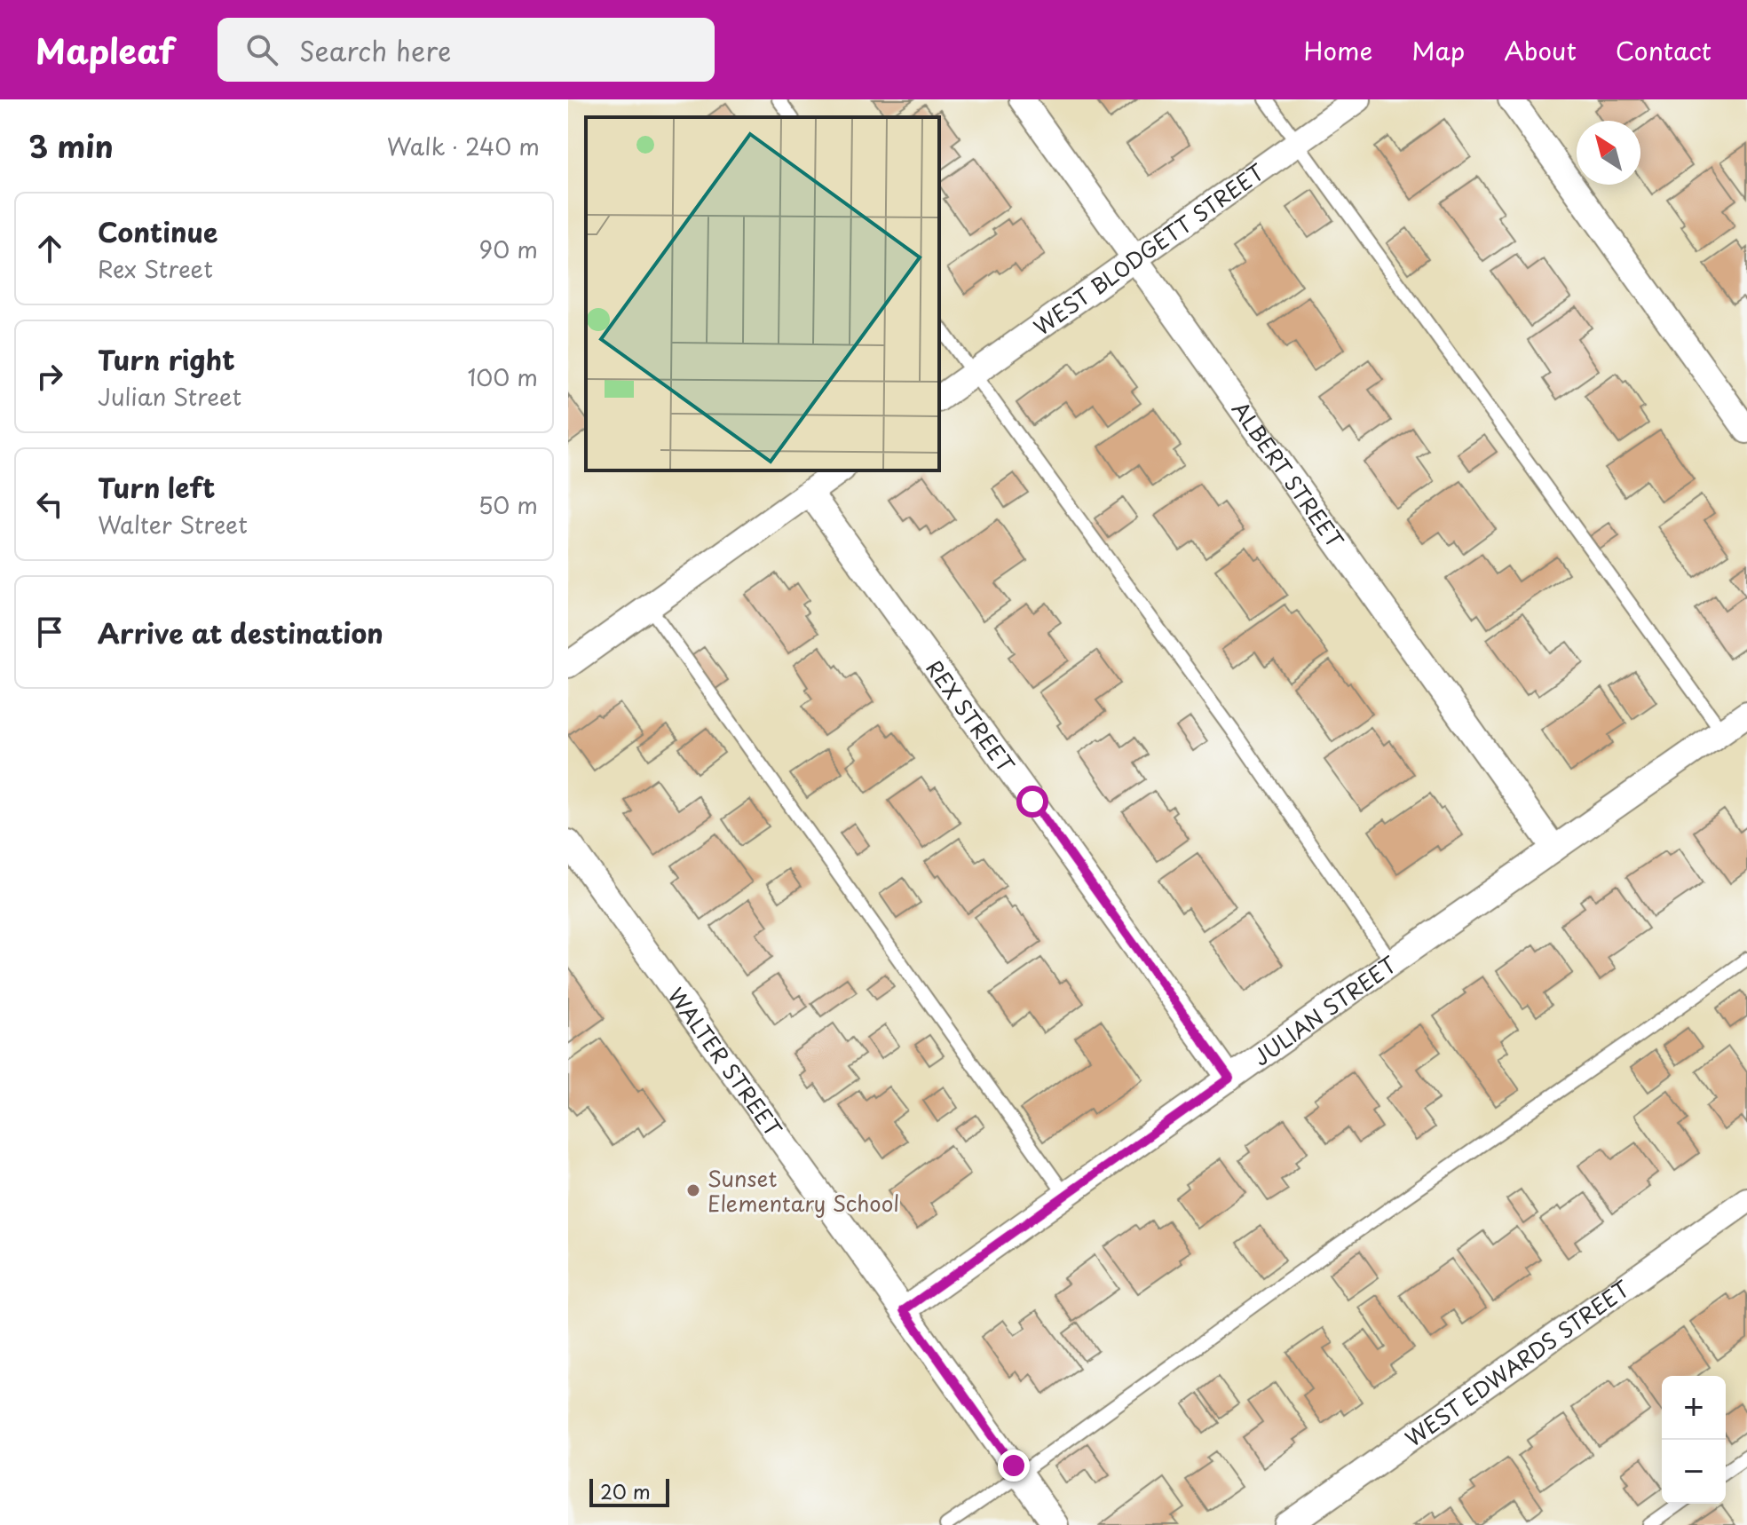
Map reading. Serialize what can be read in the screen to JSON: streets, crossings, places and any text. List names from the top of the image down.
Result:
{
  "streets": {
    "street": [
      "WEST BLODGETT STREET",
      "ALBERT STREET",
      "REX STREET",
      "JULIAN STREET",
      "WALTER STREET",
      "WEST EDWARDS STREET"
    ]
  },
  "crossings": [
    ["WEST BLODGETT STREET", "ALBERT STREET"],
    ["ALBERT STREET", "JULIAN STREET"],
    ["REX STREET", "JULIAN STREET"],
    ["JULIAN STREET", "WALTER STREET"]
  ],
  "places": ["Sunset Elementary School"],
  "scale_bar": "20 m",
  "north": "top left",
  "page": {
    "header": "Mapleaf",
    "search": "Search here",
    "nav": [
      "Home",
      "Map",
      "About",
      "Contact"
    ],
    "heading": ["3 min", "Walk · 240 m"],
    "list": [
      ["Continue", "Rex Street", "90 m"],
      ["Turn right", "Julian Street", "100 m"],
      ["Turn left", "Walter Street", "50 m"],
      "Arrive at destination"
    ],
    "map_buttons": ["+", "−"],
    "scale": "20 m"
  }
}
